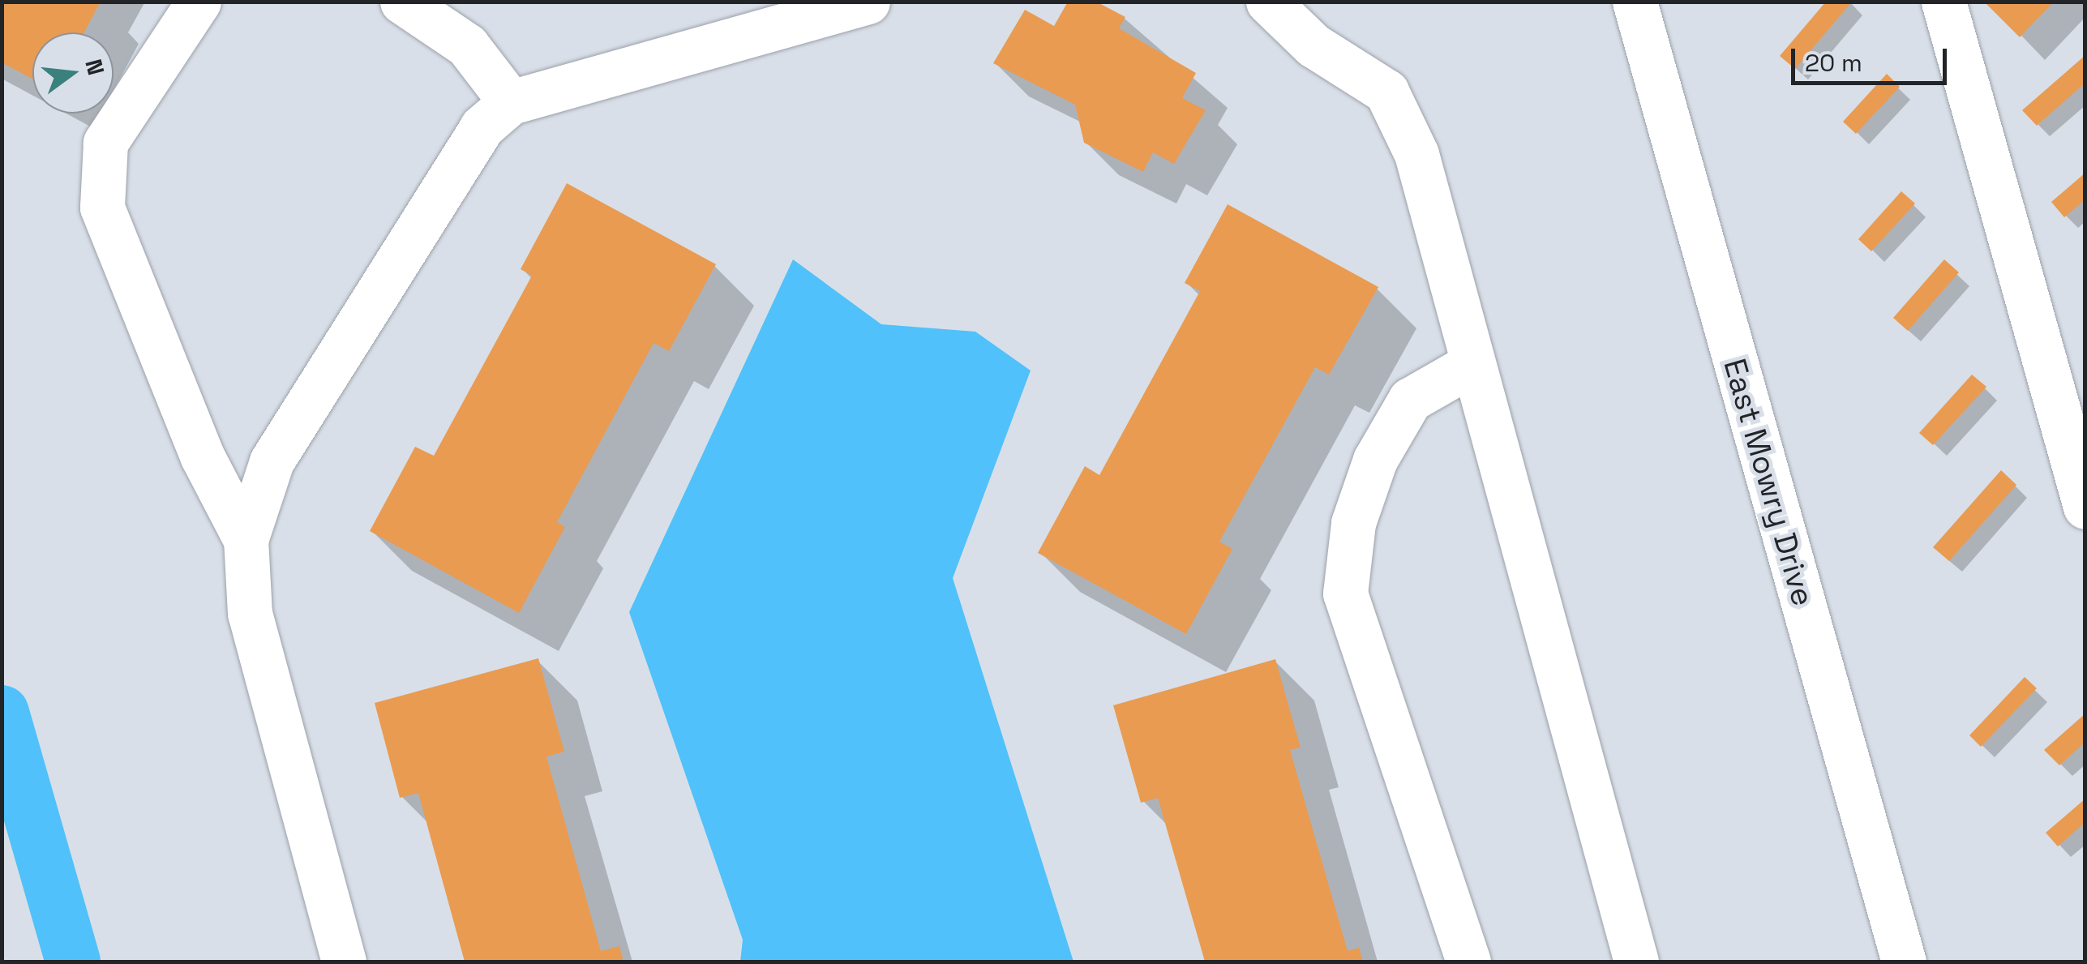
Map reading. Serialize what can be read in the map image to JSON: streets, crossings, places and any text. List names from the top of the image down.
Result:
{
  "streets": {
    "street": ["East Mowry Drive"]
  },
  "scale_bar": "20 m",
  "north": "right"
}
